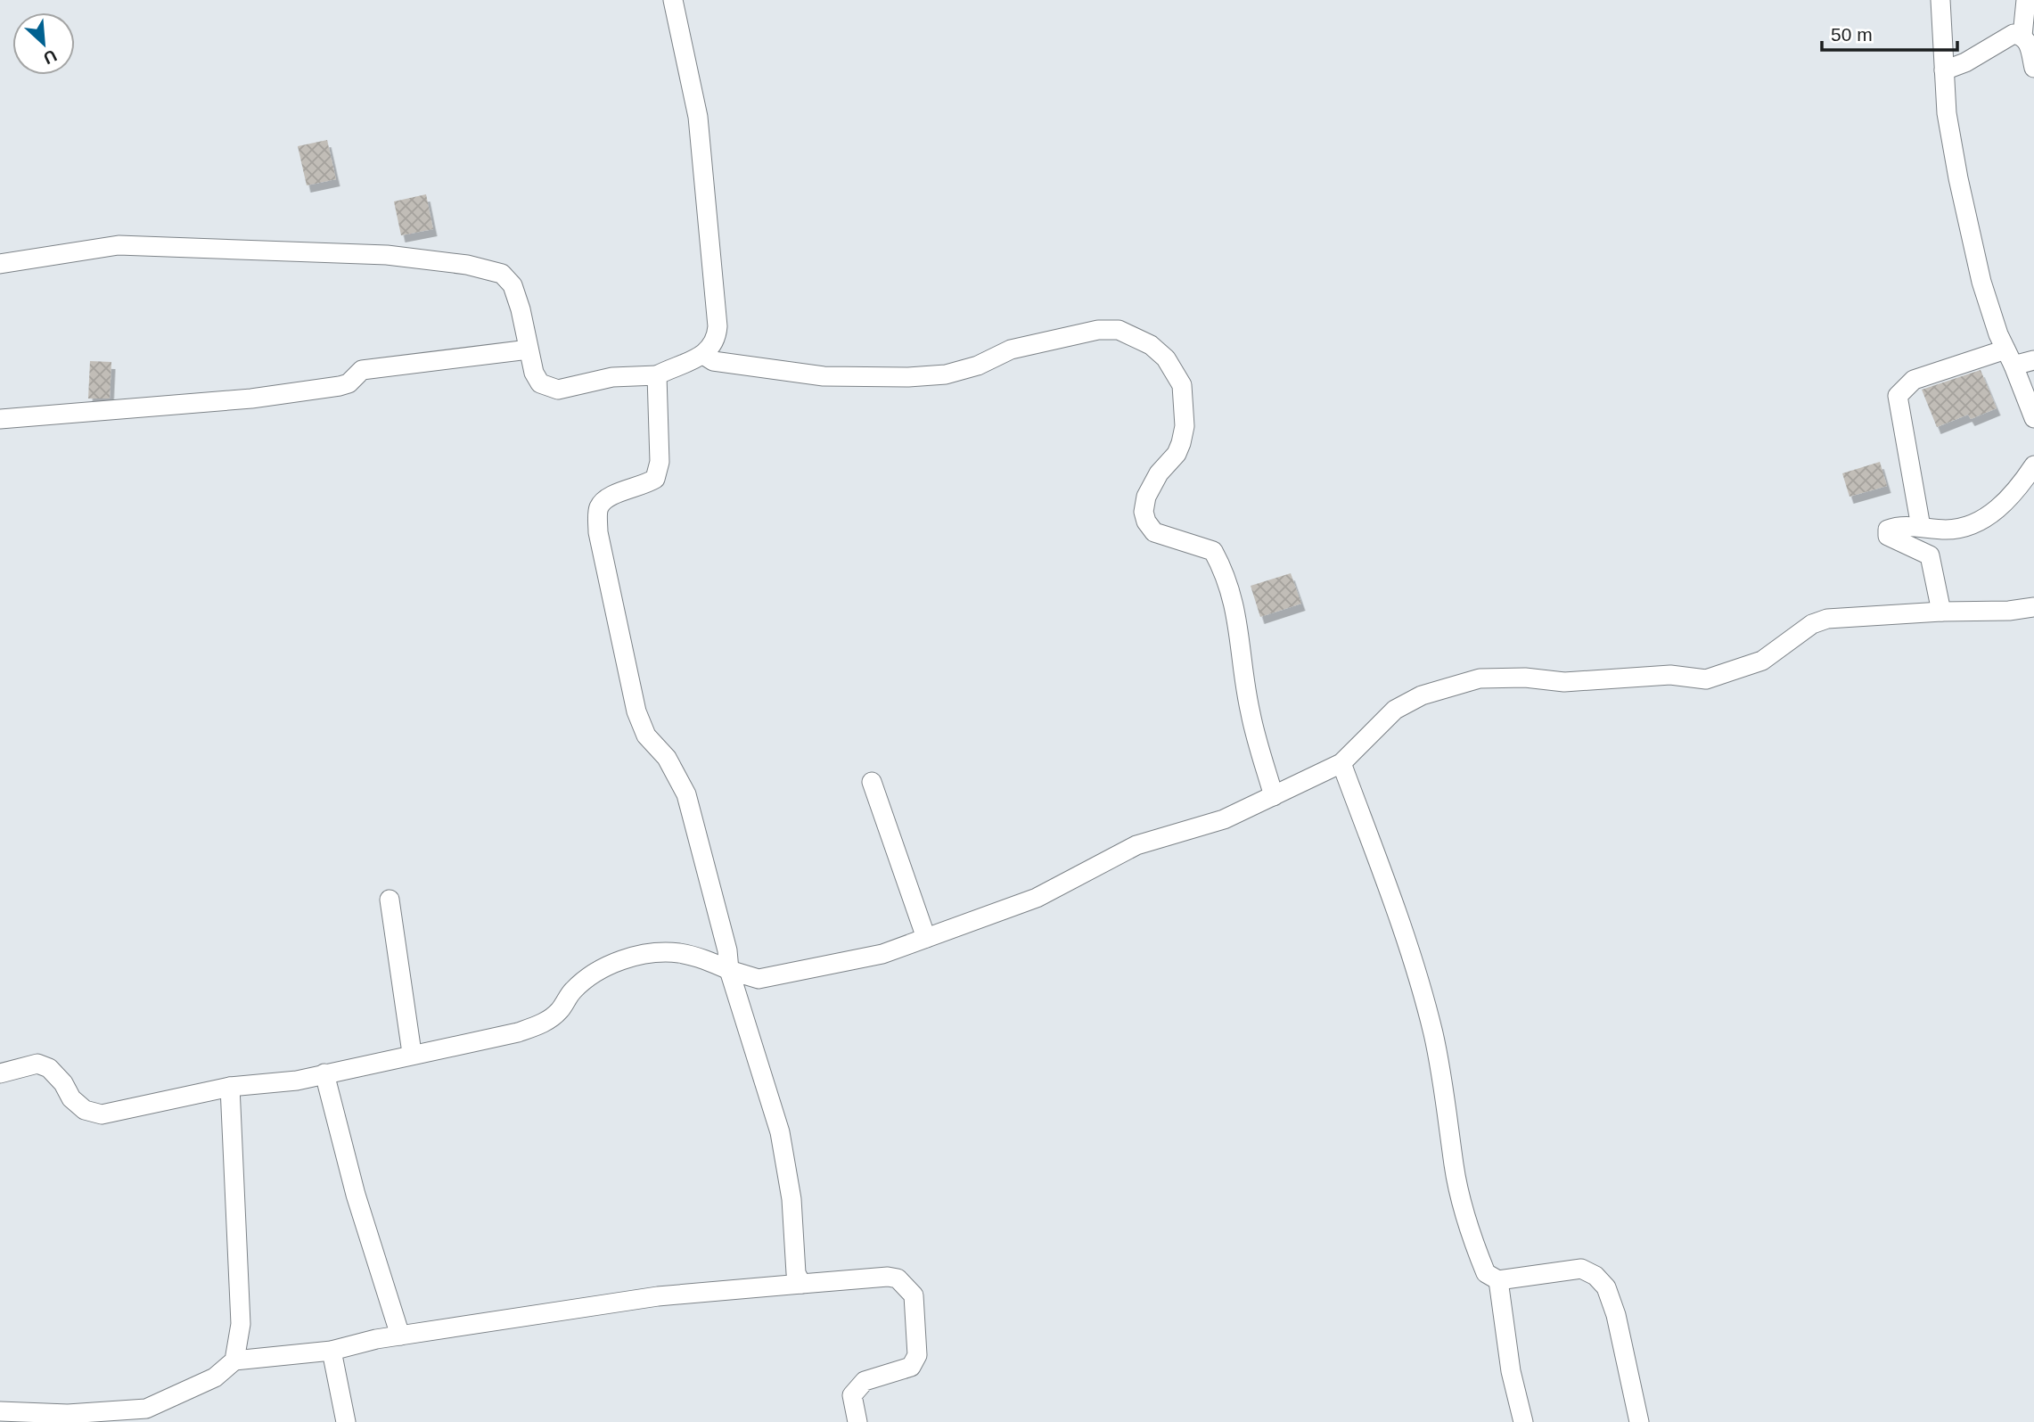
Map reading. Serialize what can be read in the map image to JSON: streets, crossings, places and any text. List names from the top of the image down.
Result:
{
  "scale_bar": "50 m",
  "north": "bottom right"
}
